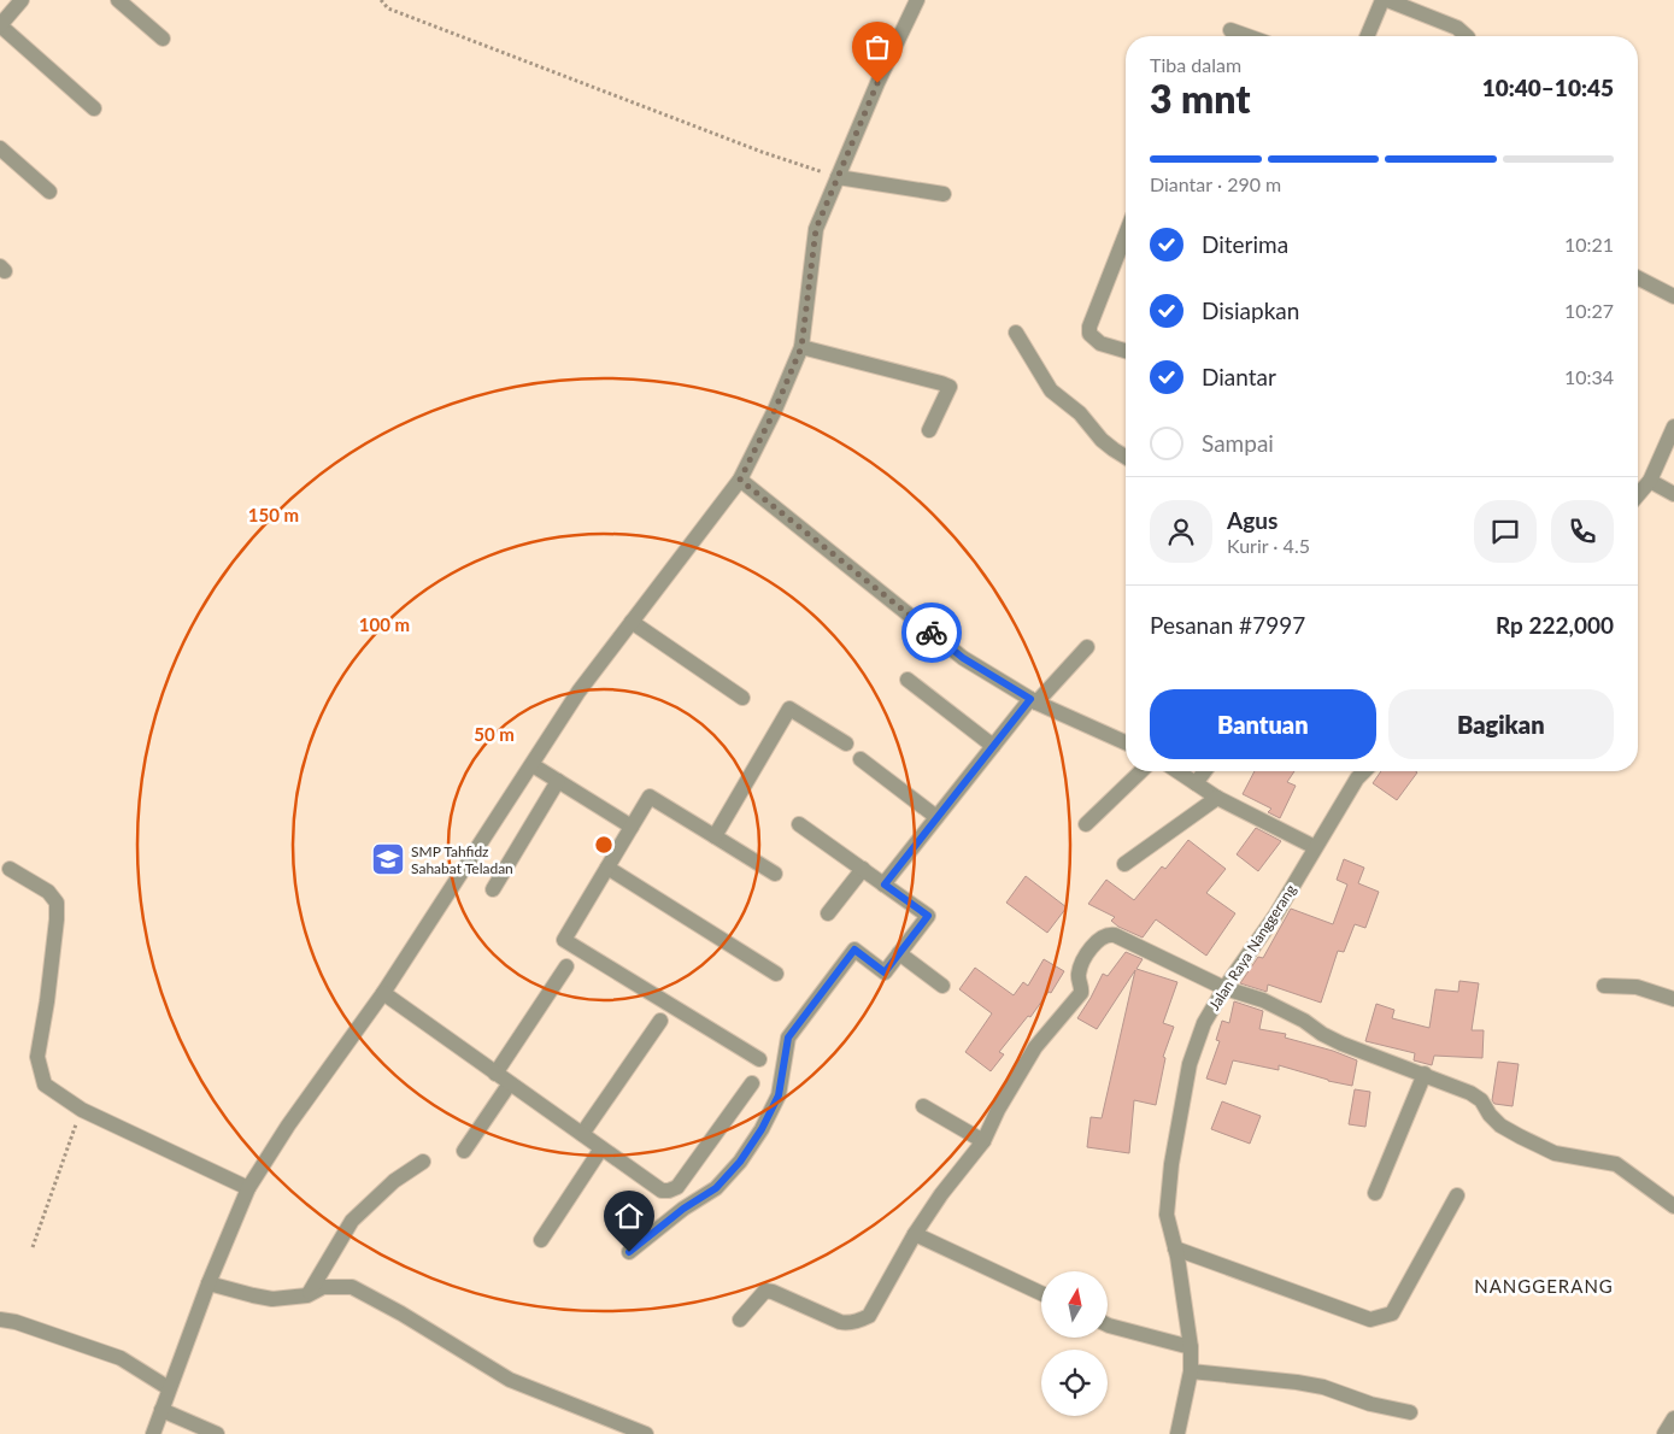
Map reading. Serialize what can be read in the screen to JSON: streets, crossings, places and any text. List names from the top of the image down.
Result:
{
  "streets": {
    "street": ["Jalan Raya Nanggerang"]
  },
  "districts": ["NANGGERANG"],
  "places": {
    "school or university": ["SMP Tahfidz Sahabat Teladan"]
  },
  "north": "top",
  "page": {
    "heading": ["3 mnt", "Tiba dalam", "10:40–10:45"],
    "panel": [
      "Agus",
      "Kurir · 4.5",
      "Pesanan #7997",
      "Rp 222,000"
    ],
    "bar": "Diantar · 290 m",
    "list": [
      ["Diterima", "10:21"],
      ["Disiapkan", "10:27"],
      ["Diantar", "10:34"],
      "Sampai"
    ],
    "buttons": ["Bantuan", "Bagikan"]
  },
  "rings": ["150 m", "100 m", "50 m"]
}
